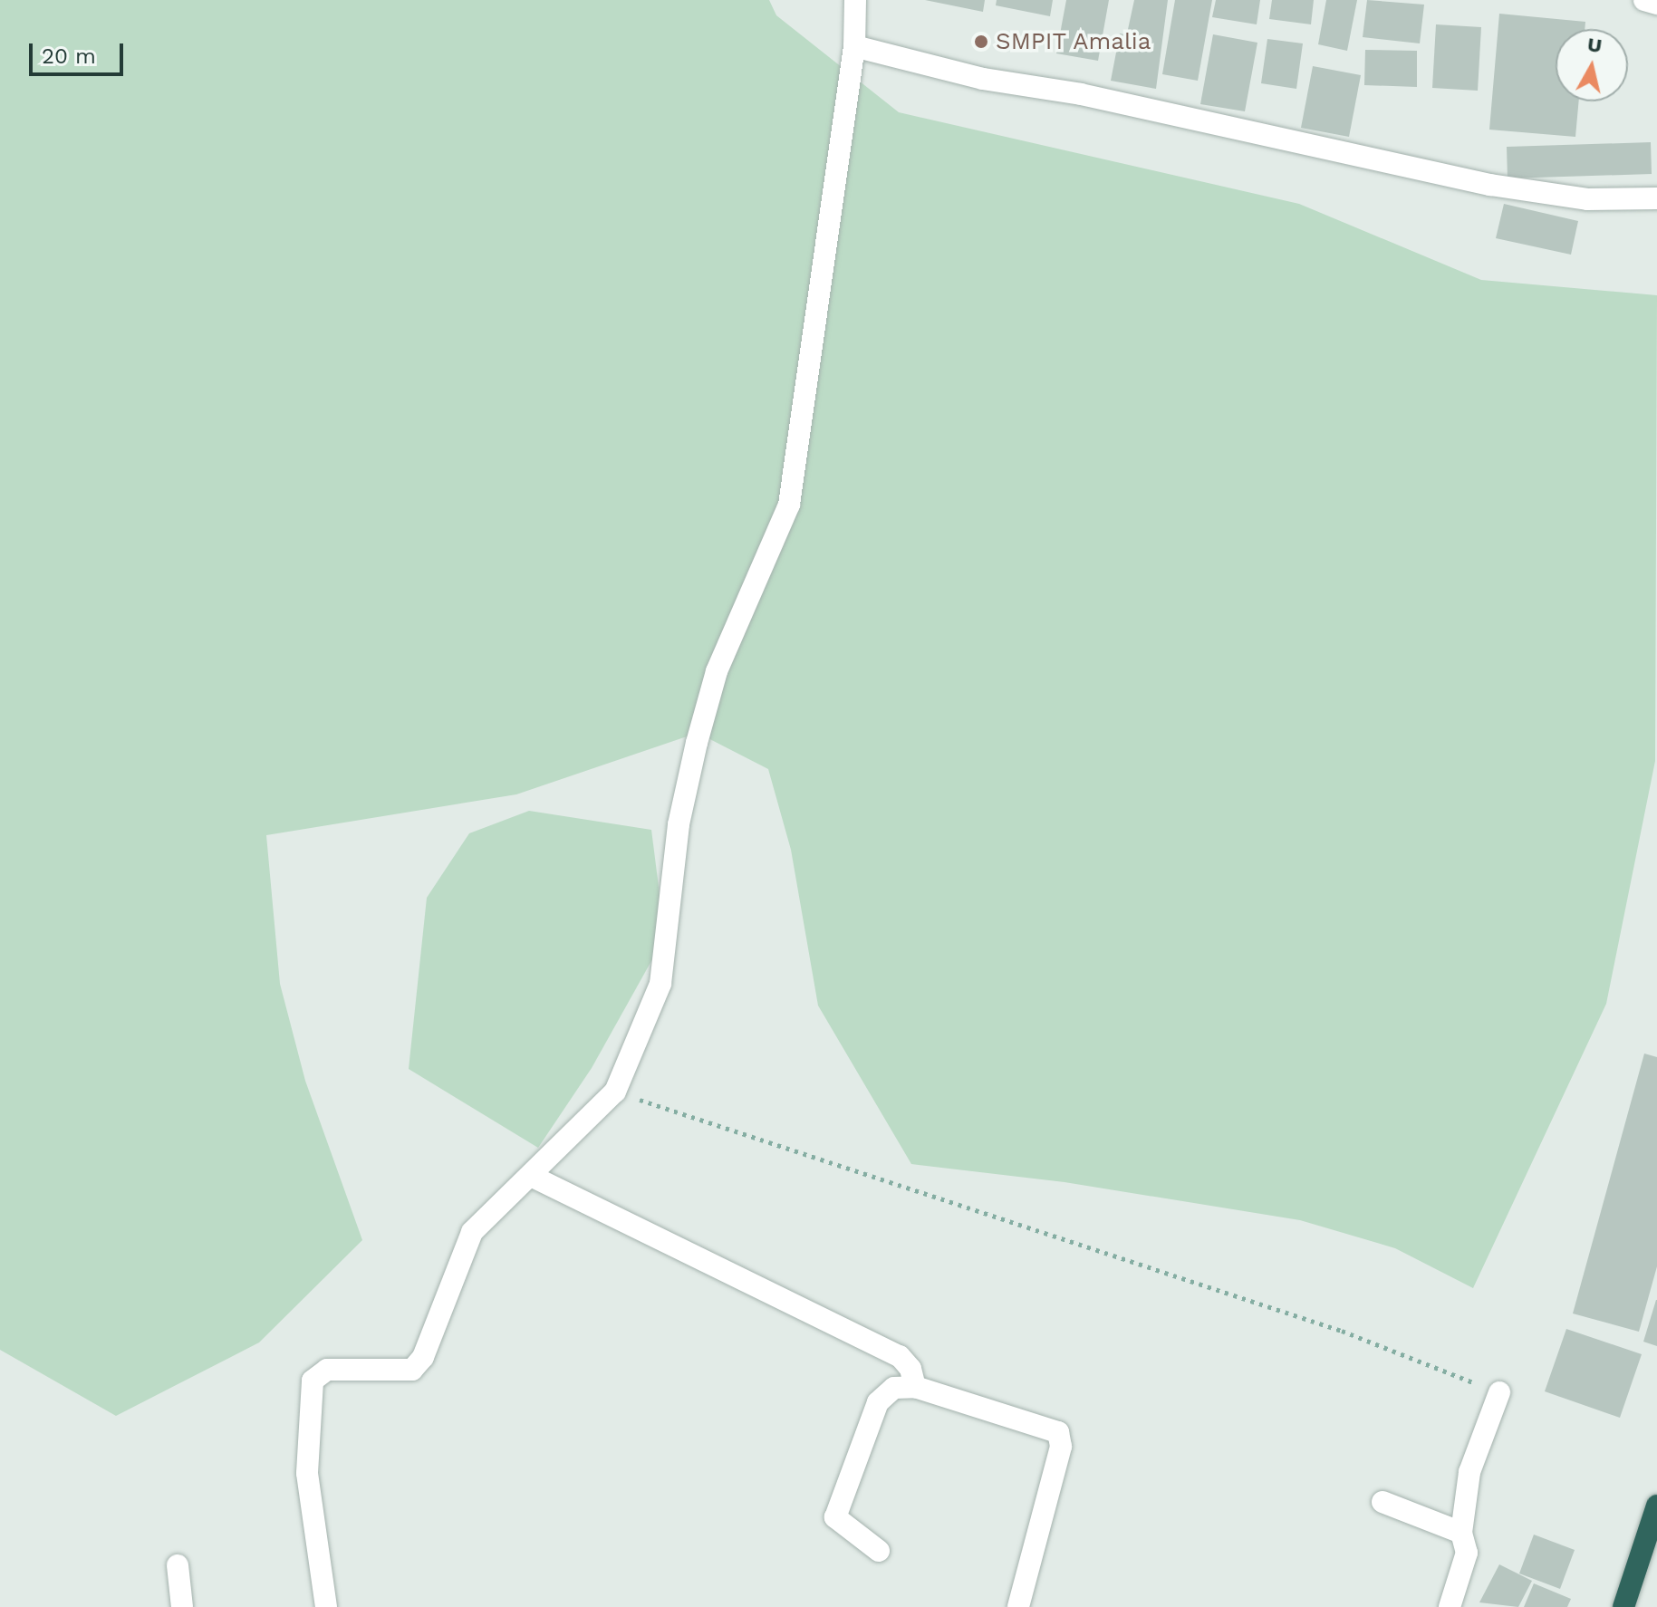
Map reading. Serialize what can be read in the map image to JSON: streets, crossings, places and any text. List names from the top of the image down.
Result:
{
  "places": ["SMPIT Amalia"],
  "scale_bar": "20 m",
  "north": "top"
}
